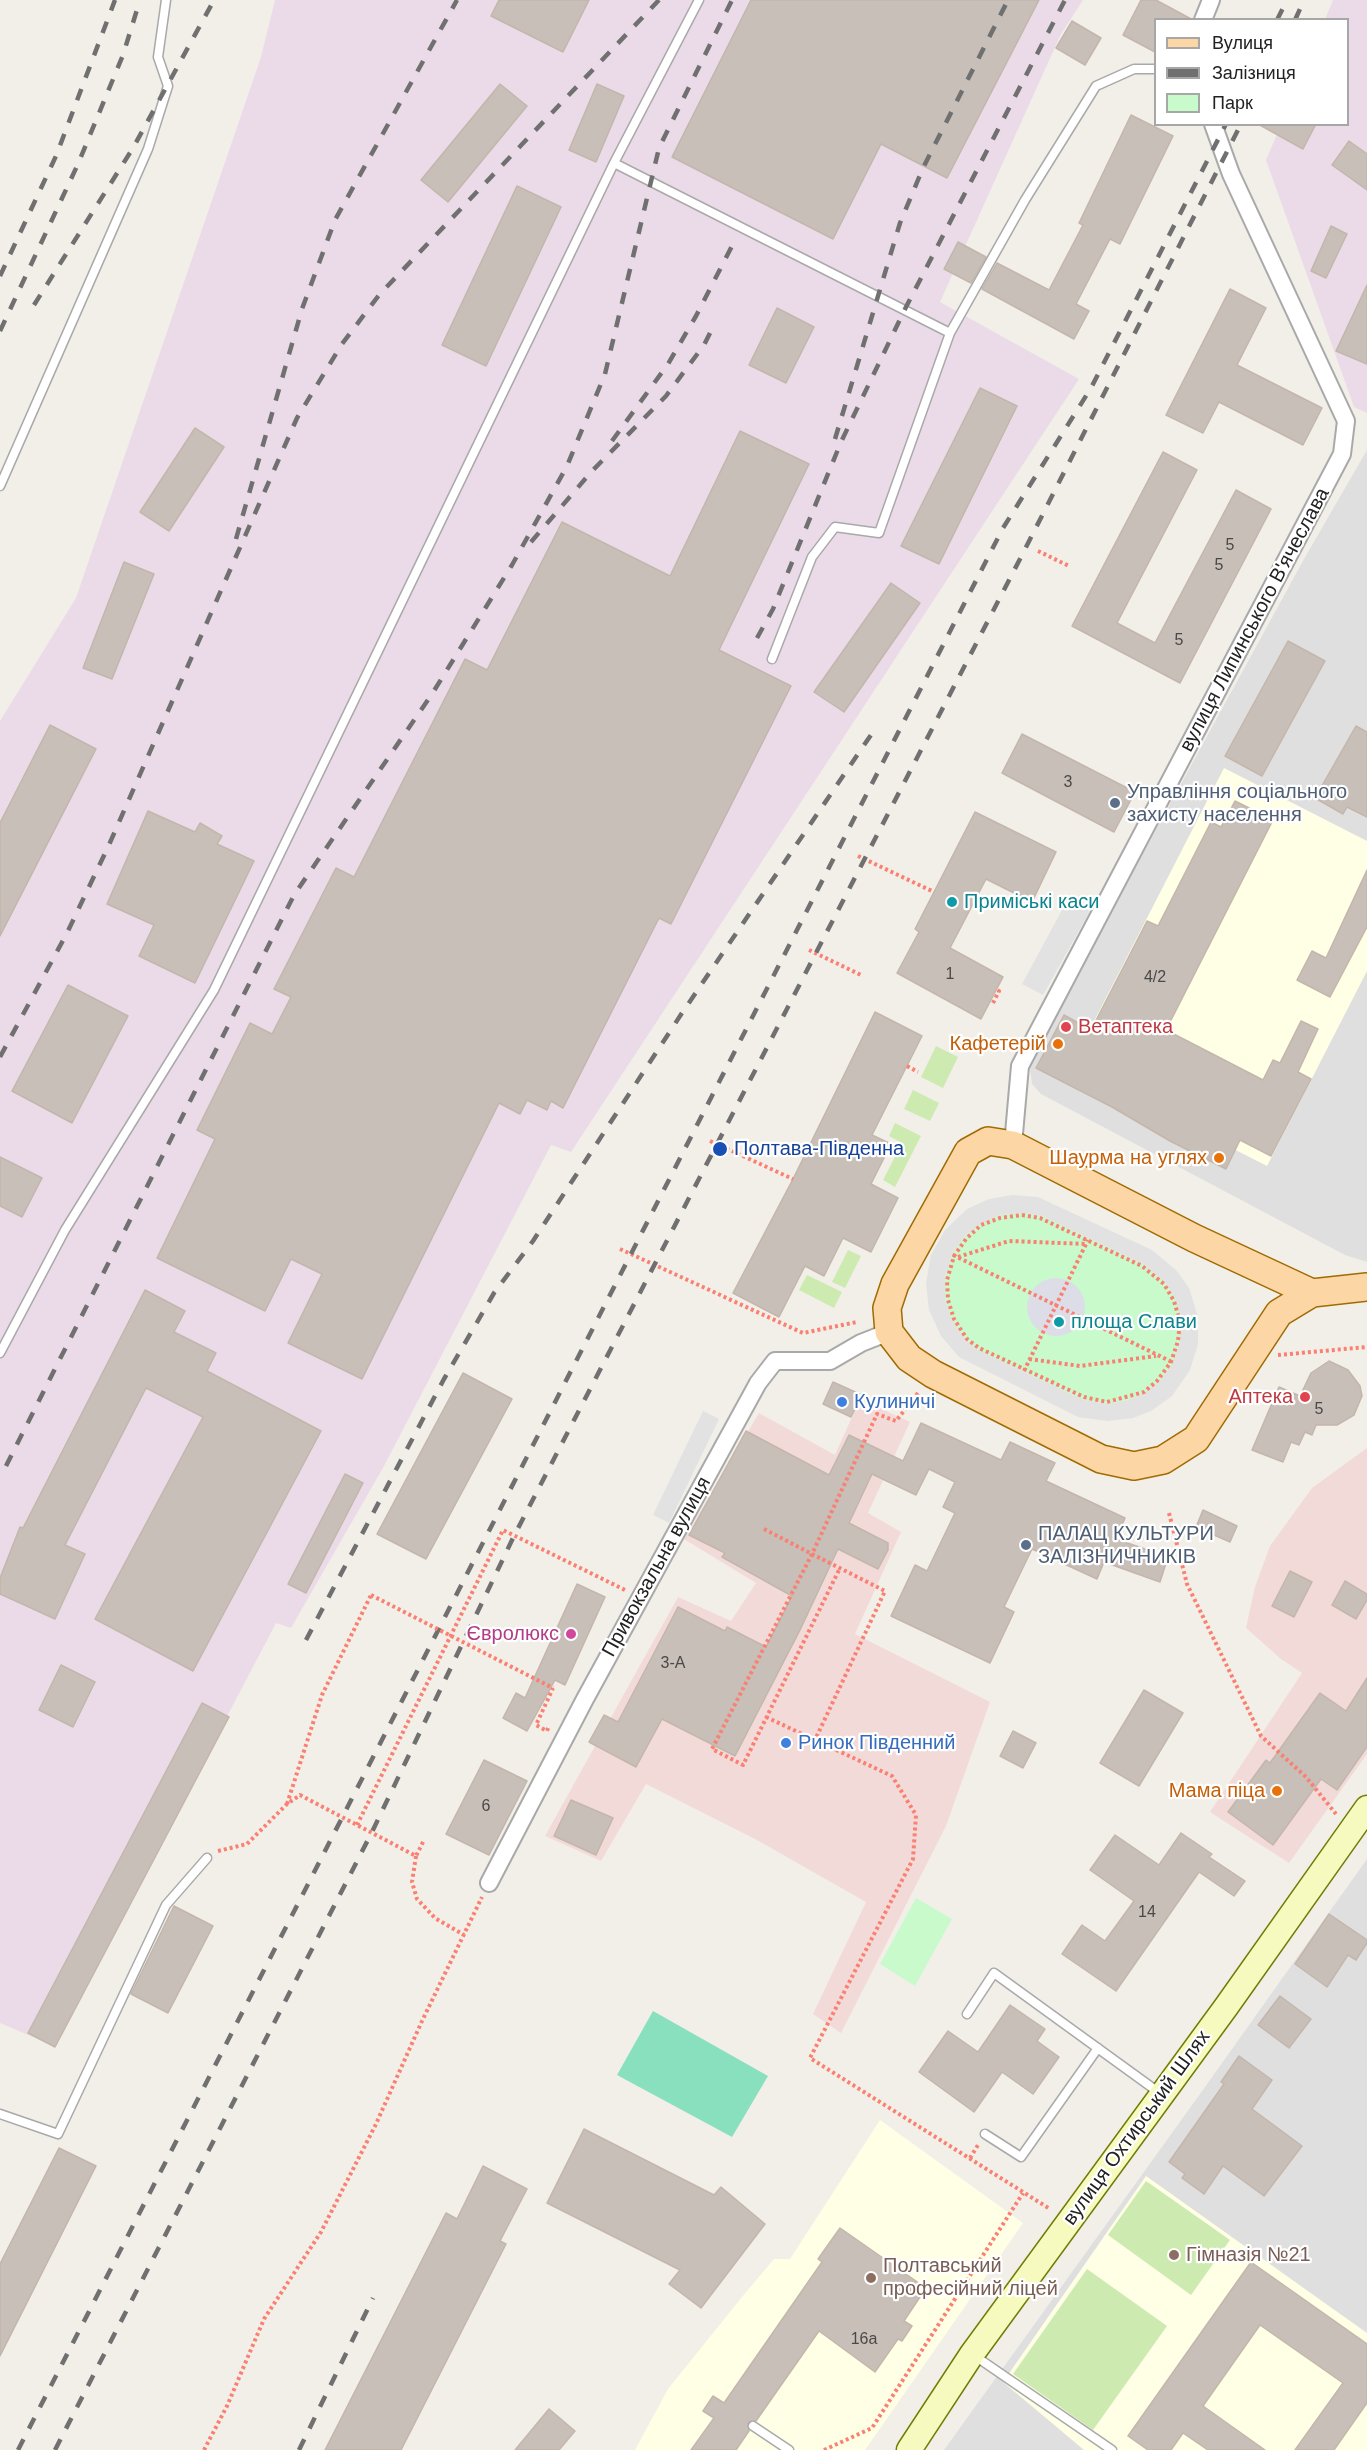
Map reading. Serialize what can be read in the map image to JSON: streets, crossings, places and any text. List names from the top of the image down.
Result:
{
  "streets": {
    "main road": ["вулиця Охтирський Шлях"],
    "street": ["вулиця Липинського В'ячеслава", "Привокзальна вулиця"]
  },
  "places": [
    "Управління соціального захисту населення",
    "Приміські каси",
    "Ветаптека",
    "Кафетерій",
    "Полтава-Південна",
    "Шаурма на углях",
    "площа Слави",
    "Аптека",
    "Кулиничі",
    "ПАЛАЦ КУЛЬТУРИ ЗАЛIЗНИЧНИКIВ",
    "Євролюкс",
    "Ринок Південний",
    "Мама піца",
    "Гімназія №21",
    "Полтавський професійний ліцей"
  ],
  "house_numbers": [
    "5",
    "5",
    "5",
    "3",
    "1",
    "4/2",
    "5",
    "3-А",
    "6",
    "14",
    "16а"
  ],
  "legend": ["Вулиця", "Залізниця", "Парк"]
}
